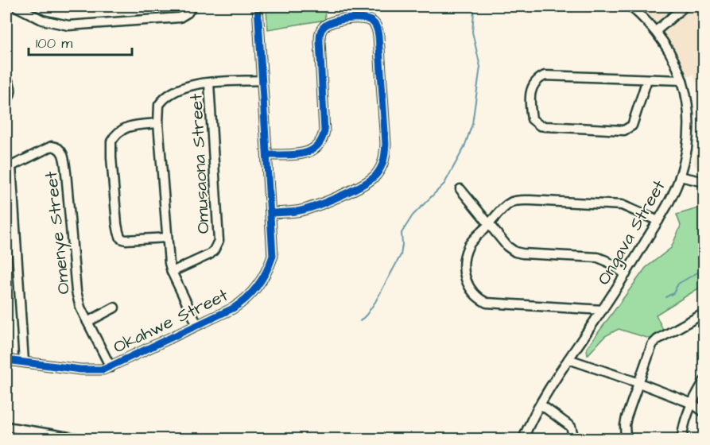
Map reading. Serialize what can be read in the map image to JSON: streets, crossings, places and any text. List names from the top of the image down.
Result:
{
  "streets": {
    "street": [
      "Omusaona Street",
      "Ongava Street",
      "Omenye Street",
      "Okahwe Street"
    ]
  },
  "crossings": [
    ["Omenye Street", "Okahwe Street"]
  ],
  "scale_bar": "100 m"
}
